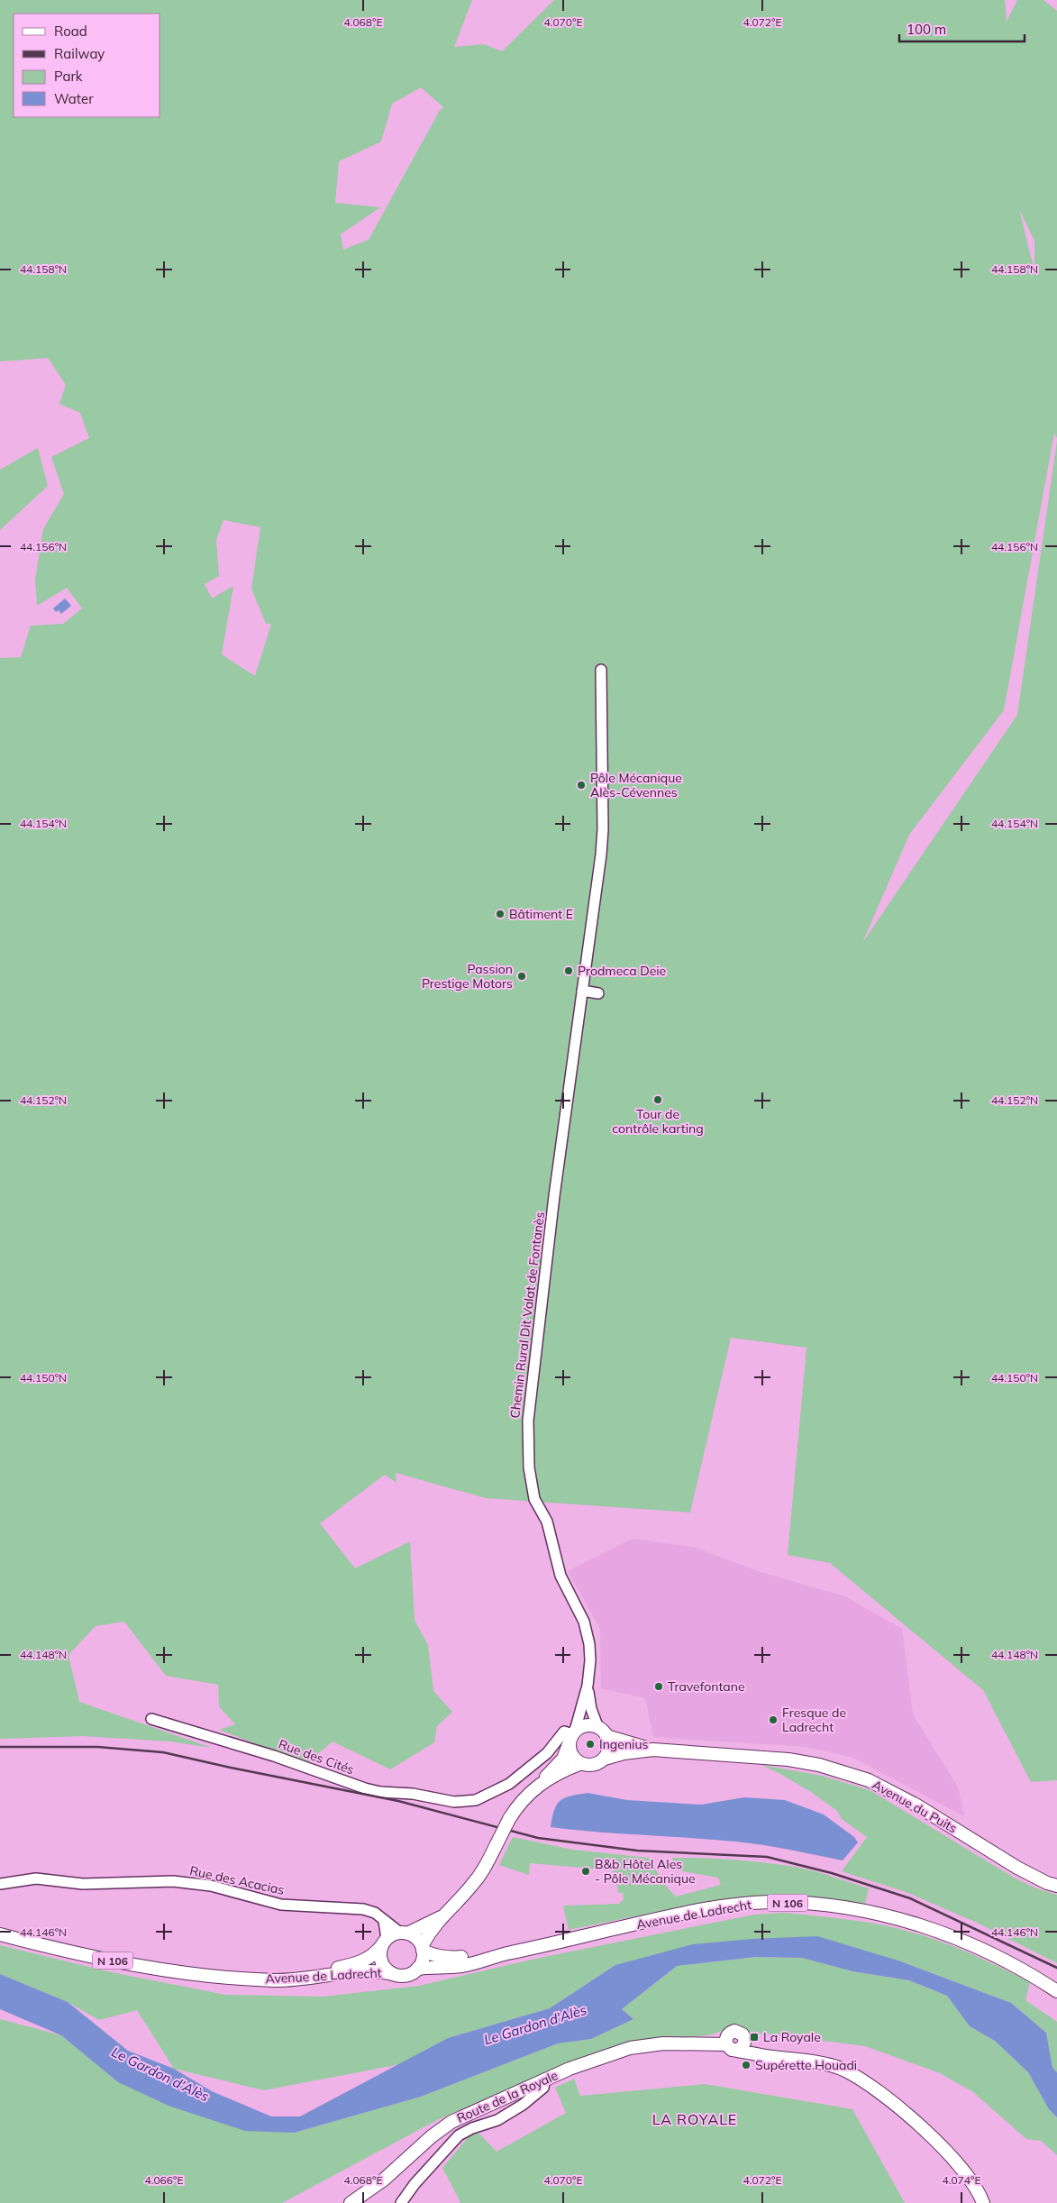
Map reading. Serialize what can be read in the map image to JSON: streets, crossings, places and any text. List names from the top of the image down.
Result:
{
  "streets": {
    "main road": [
      "Avenue du Puits",
      "N 106",
      "Avenue de Ladrecht",
      "Route de la Royale"
    ],
    "street": ["Chemin Rural Dit Valat de Fontanès", "Rue des Cités", "Rue des Acacias"]
  },
  "crossings": [
    ["Chemin Rural Dit Valat de Fontanès", "Rue des Cités"],
    ["Chemin Rural Dit Valat de Fontanès", "Avenue du Puits"],
    ["Rue des Cités", "Avenue du Puits"],
    ["Rue des Acacias", "Avenue de Ladrecht"]
  ],
  "districts": ["LA ROYALE"],
  "water": ["Le Gardon d'Alès"],
  "places": {
    "other": [
      "Pôle Mécanique Alès-Cévennes",
      "Bâtiment E",
      "Prodmeca Deie",
      "Passion Prestige Motors",
      "Tour de contrôle karting",
      "Travefontane",
      "Fresque de Ladrecht",
      "Ingenius",
      "B&b Hôtel Ales - Pôle Mécanique",
      "Supérette Houadi"
    ],
    "transit": ["La Royale"]
  },
  "legend": [
    "Road",
    "Railway",
    "Park",
    "Water"
  ],
  "scale_bar": "100 m",
  "coordinates": [
    "4.068°E",
    "4.070°E",
    "4.072°E",
    "44.158°N",
    "44.156°N",
    "44.154°N",
    "44.152°N",
    "44.150°N",
    "44.148°N",
    "44.146°N",
    "4.066°E",
    "4.074°E"
  ]
}
